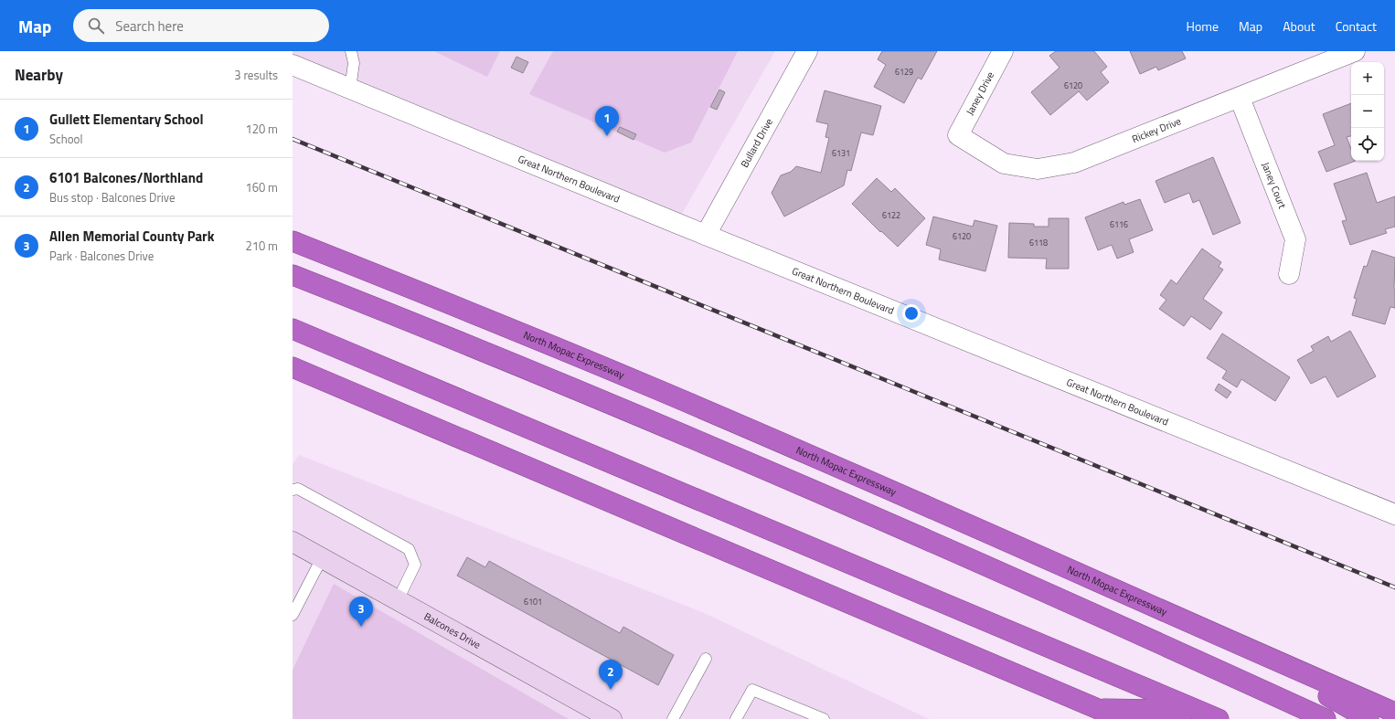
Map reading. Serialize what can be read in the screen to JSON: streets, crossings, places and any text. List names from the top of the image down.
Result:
{
  "streets": {
    "highway": ["North Mopac Expressway"],
    "main road": ["Balcones Drive"],
    "street": [
      "Janey Drive",
      "Rickey Drive",
      "Bullard Drive",
      "Great Northern Boulevard",
      "Janey Court"
    ]
  },
  "crossings": [
    ["Janey Drive", "Rickey Drive"],
    ["Rickey Drive", "Janey Court"],
    ["Bullard Drive", "Great Northern Boulevard"]
  ],
  "house_numbers": [
    "6129",
    "6120",
    "6131",
    "6122",
    "6116",
    "6120",
    "6118",
    "6101"
  ],
  "page": {
    "header": "Map",
    "search": "Search here",
    "nav": [
      "Home",
      "Map",
      "About",
      "Contact"
    ],
    "heading": ["Nearby", "3 results"],
    "map_buttons": ["+", "−"],
    "list": [
      {
        "mark": "1",
        "name": "Gullett Elementary School",
        "note": "School",
        "value": "120 m"
      },
      {
        "mark": "2",
        "name": "6101 Balcones/Northland",
        "note": "Bus stop · Balcones Drive",
        "value": "160 m"
      },
      {
        "mark": "3",
        "name": "Allen Memorial County Park",
        "note": "Park · Balcones Drive",
        "value": "210 m"
      }
    ],
    "pins": ["1", "3", "2"]
  }
}
